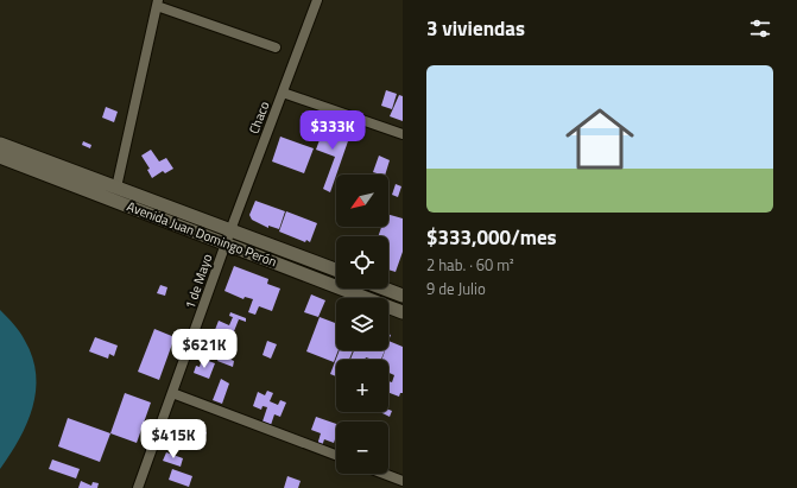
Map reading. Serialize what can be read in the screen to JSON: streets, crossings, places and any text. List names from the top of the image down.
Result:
{
  "streets": {
    "main road": ["Avenida Juan Domingo Perón"],
    "street": ["Chaco", "1 de Mayo"]
  },
  "crossings": [
    ["Chaco", "Avenida Juan Domingo Perón"],
    ["Chaco", "1 de Mayo"],
    ["Avenida Juan Domingo Perón", "1 de Mayo"]
  ],
  "north": "bottom left",
  "page": {
    "heading": "3 viviendas",
    "list": [
      {
        "name": "$333,000/mes",
        "note": "2 hab. · 60 m² · 9 de Julio"
      }
    ],
    "price": ["$333K", "$621K", "$415K"],
    "map_buttons": ["+", "−"]
  }
}
